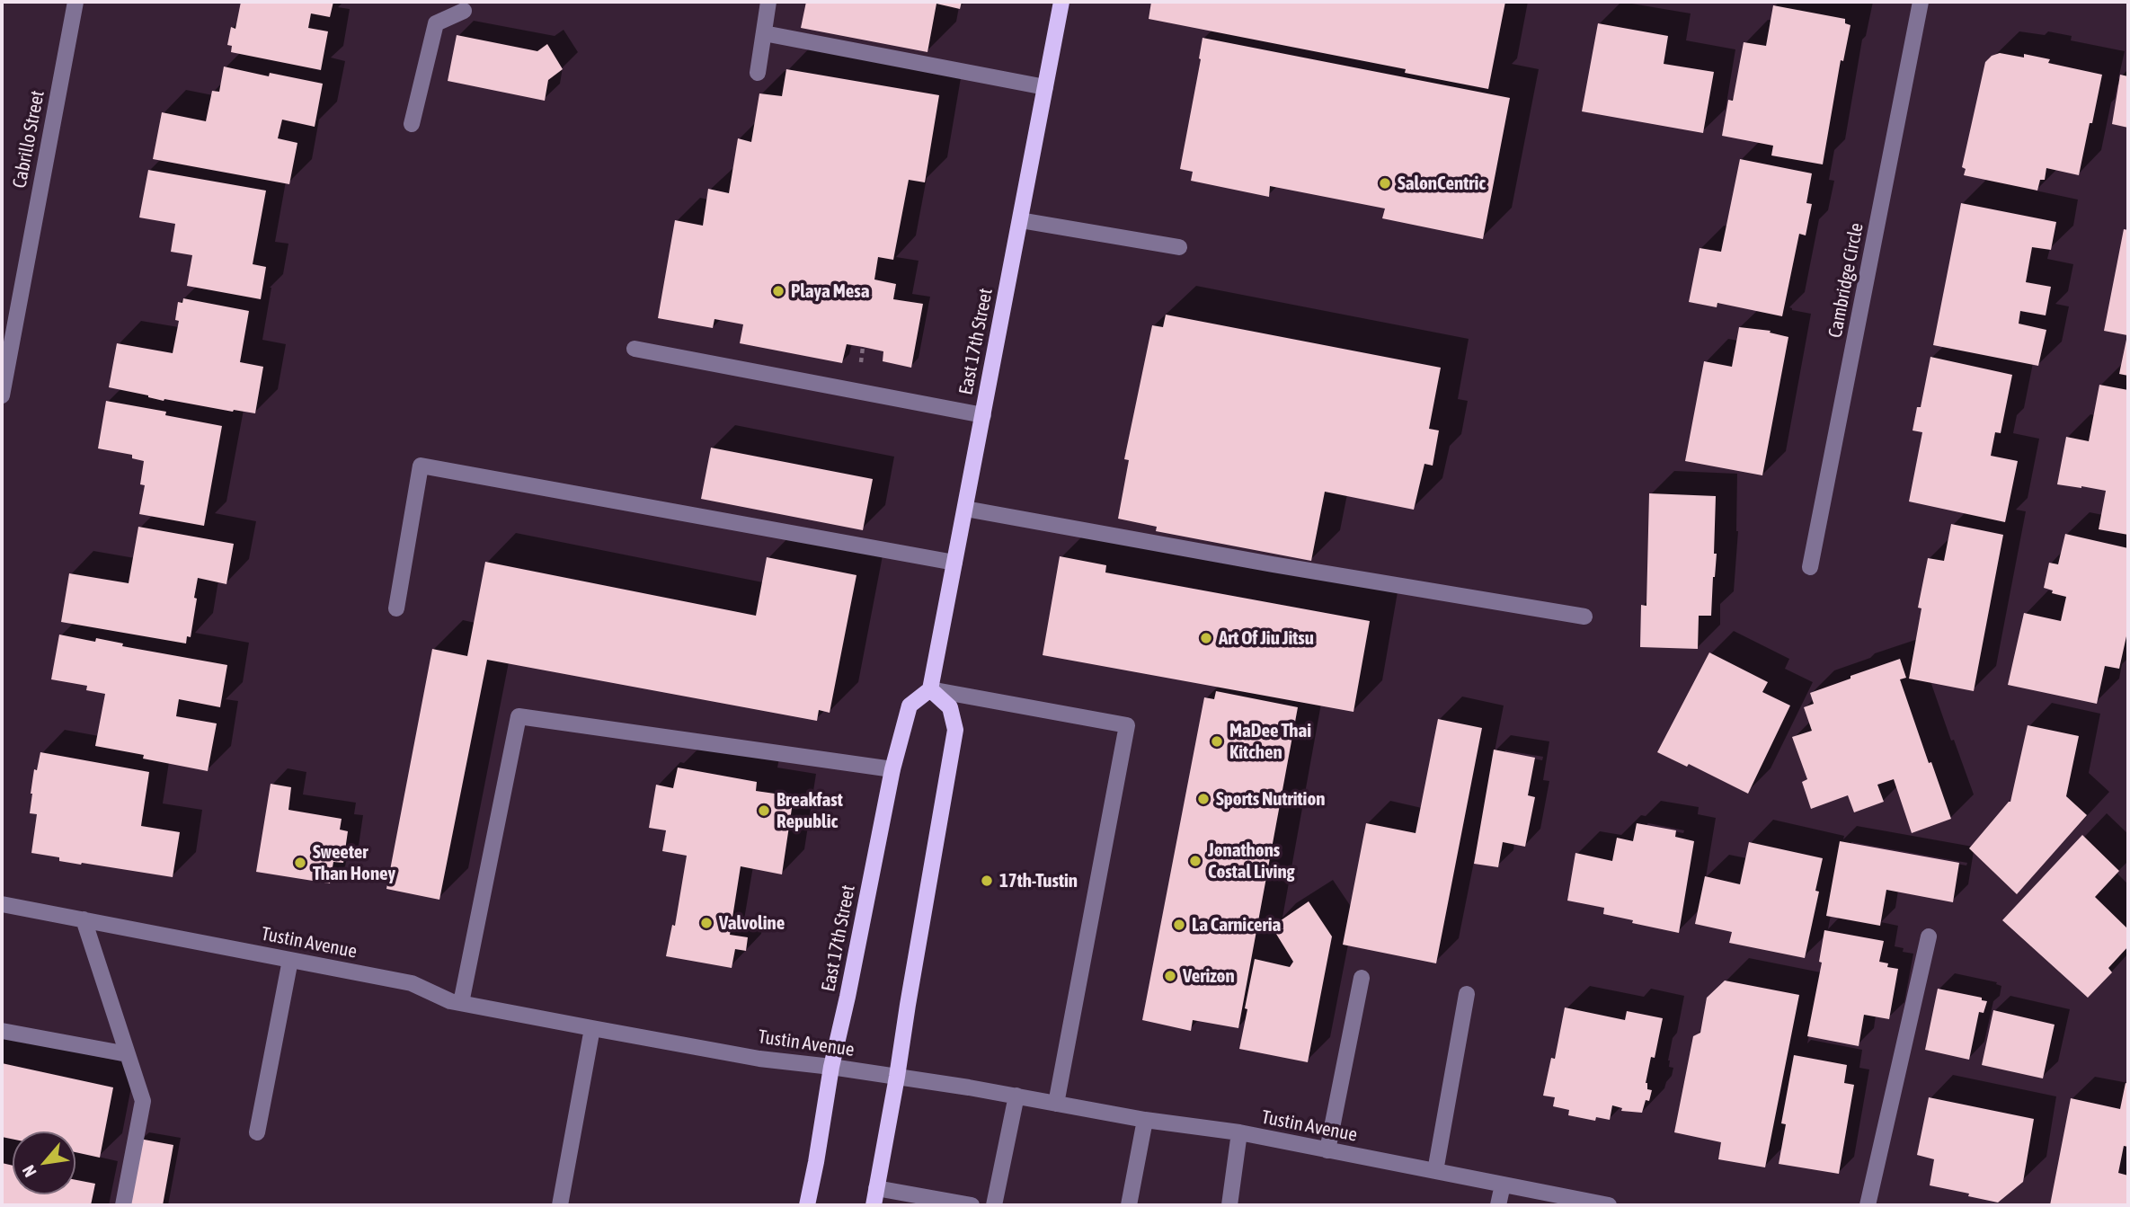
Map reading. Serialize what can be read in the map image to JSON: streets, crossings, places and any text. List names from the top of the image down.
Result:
{
  "streets": {
    "main road": ["East 17th Street"],
    "street": ["Cabrillo Street", "Cambridge Circle", "Tustin Avenue"]
  },
  "crossings": [
    ["East 17th Street", "Tustin Avenue"]
  ],
  "places": [
    "SalonCentric",
    "Playa Mesa",
    "Art Of Jiu Jitsu",
    "MaDee Thai Kitchen",
    "Sports Nutrition",
    "Breakfast Republic",
    "Jonathons Costal Living",
    "Sweeter Than Honey",
    "17th-Tustin",
    "Valvoline",
    "La Carniceria",
    "Verizon"
  ],
  "north": "bottom left"
}
